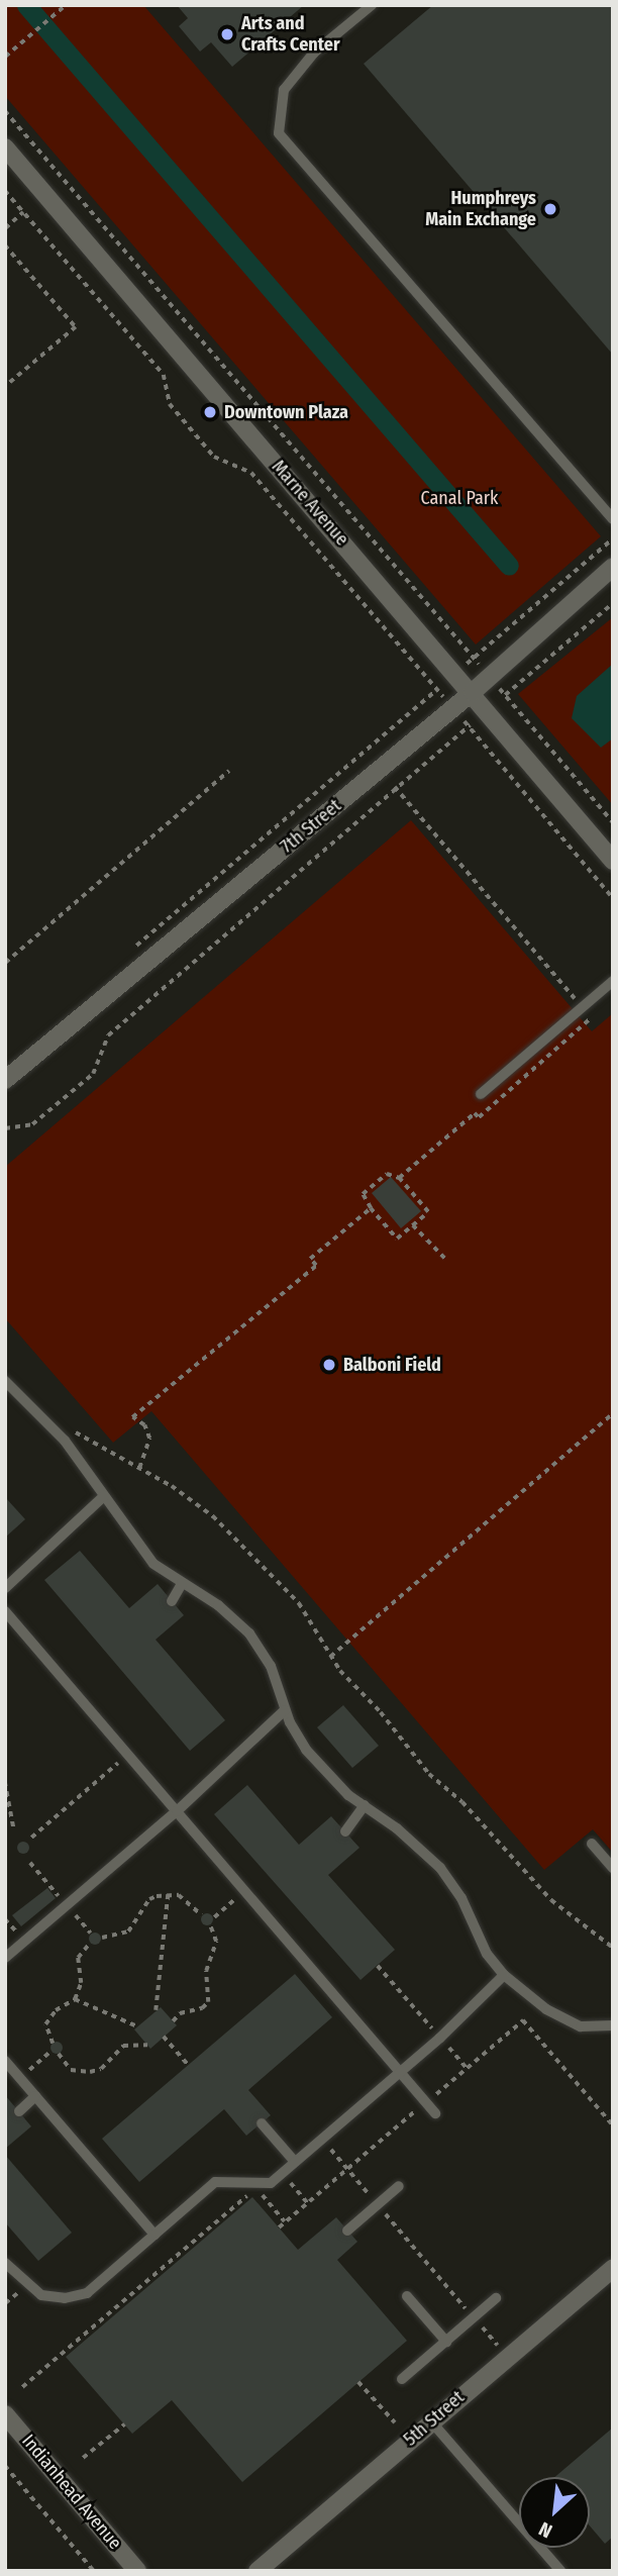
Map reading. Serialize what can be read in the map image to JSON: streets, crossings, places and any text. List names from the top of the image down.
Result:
{
  "streets": {
    "street": [
      "Marne Avenue",
      "7th Street",
      "5th Street",
      "Indianhead Avenue"
    ]
  },
  "crossings": [
    ["Marne Avenue", "7th Street"]
  ],
  "parks": ["Canal Park"],
  "places": [
    "Arts and Crafts Center",
    "Humphreys Main Exchange",
    "Downtown Plaza",
    "Balboni Field"
  ],
  "north": "bottom left"
}
